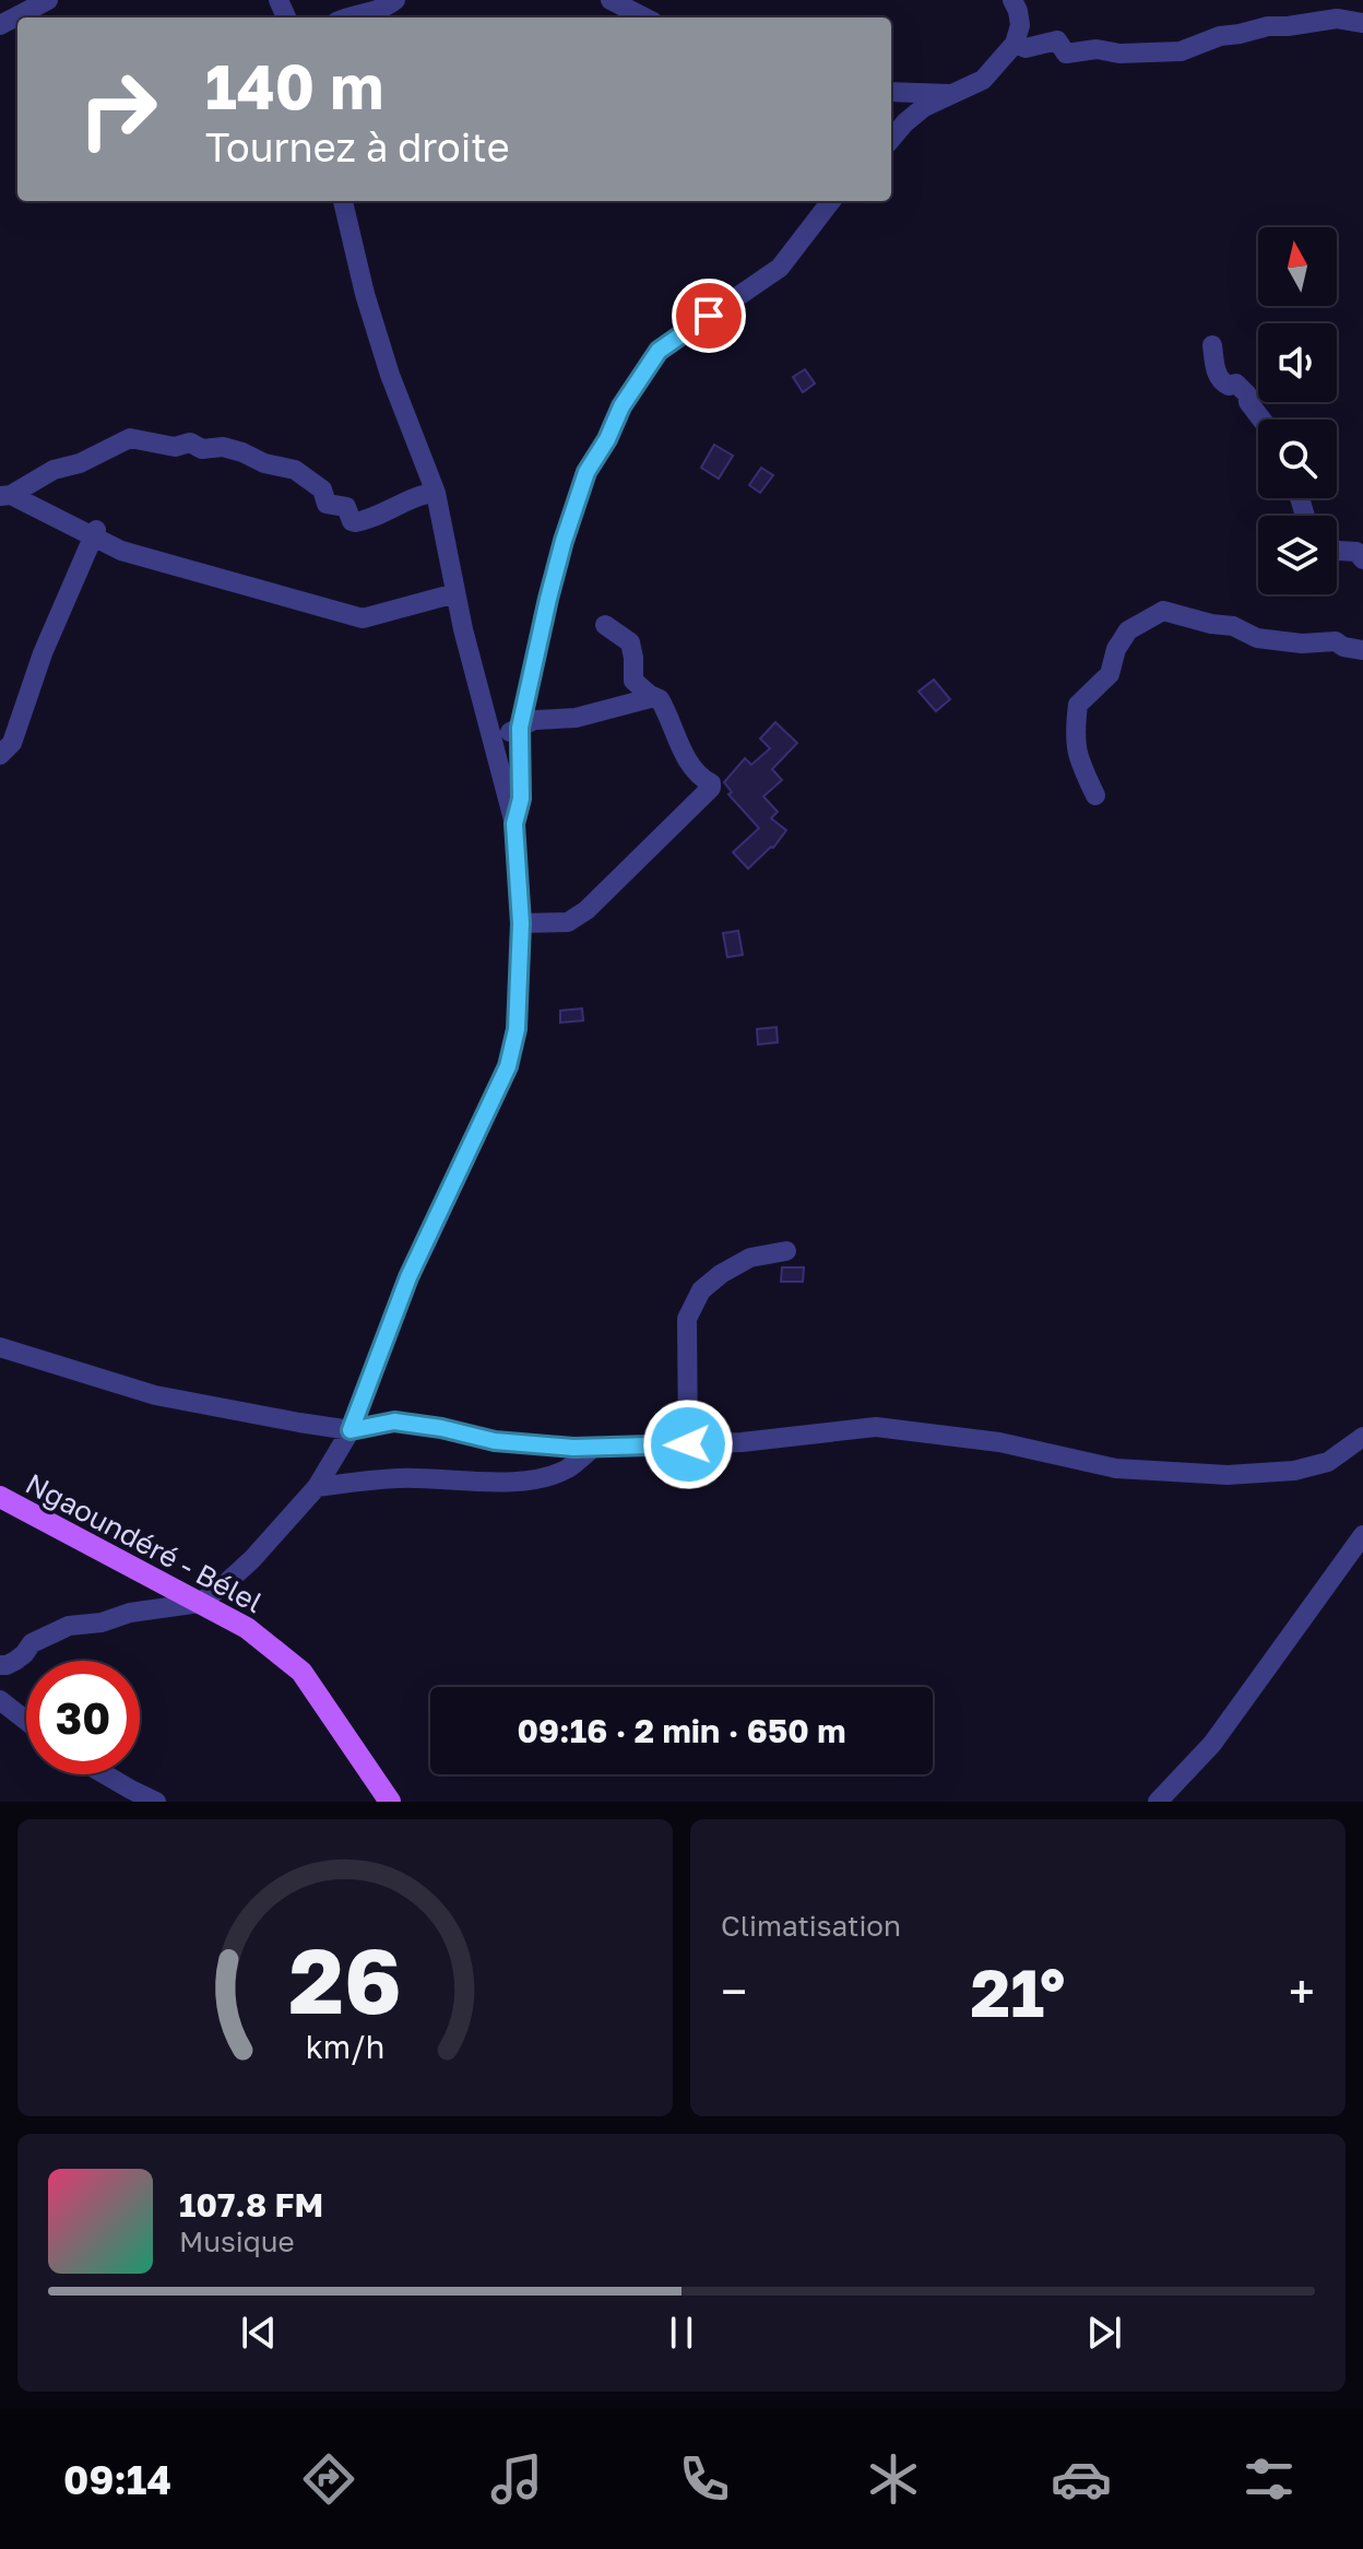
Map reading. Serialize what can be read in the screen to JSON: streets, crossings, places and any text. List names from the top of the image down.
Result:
{
  "streets": {
    "main road": ["Ngaoundéré - Bélel"]
  },
  "north": "top",
  "page": {
    "turn": ["140 m", "Tournez à droite"],
    "limit": "30",
    "trip": "09:16 · 2 min · 650 m",
    "tile": "Climatisation",
    "heat": ["−", "21°", "+"],
    "song": ["107.8 FM", "Musique"],
    "tabs": "09:14",
    "gauge": ["26", "km/h"]
  }
}
